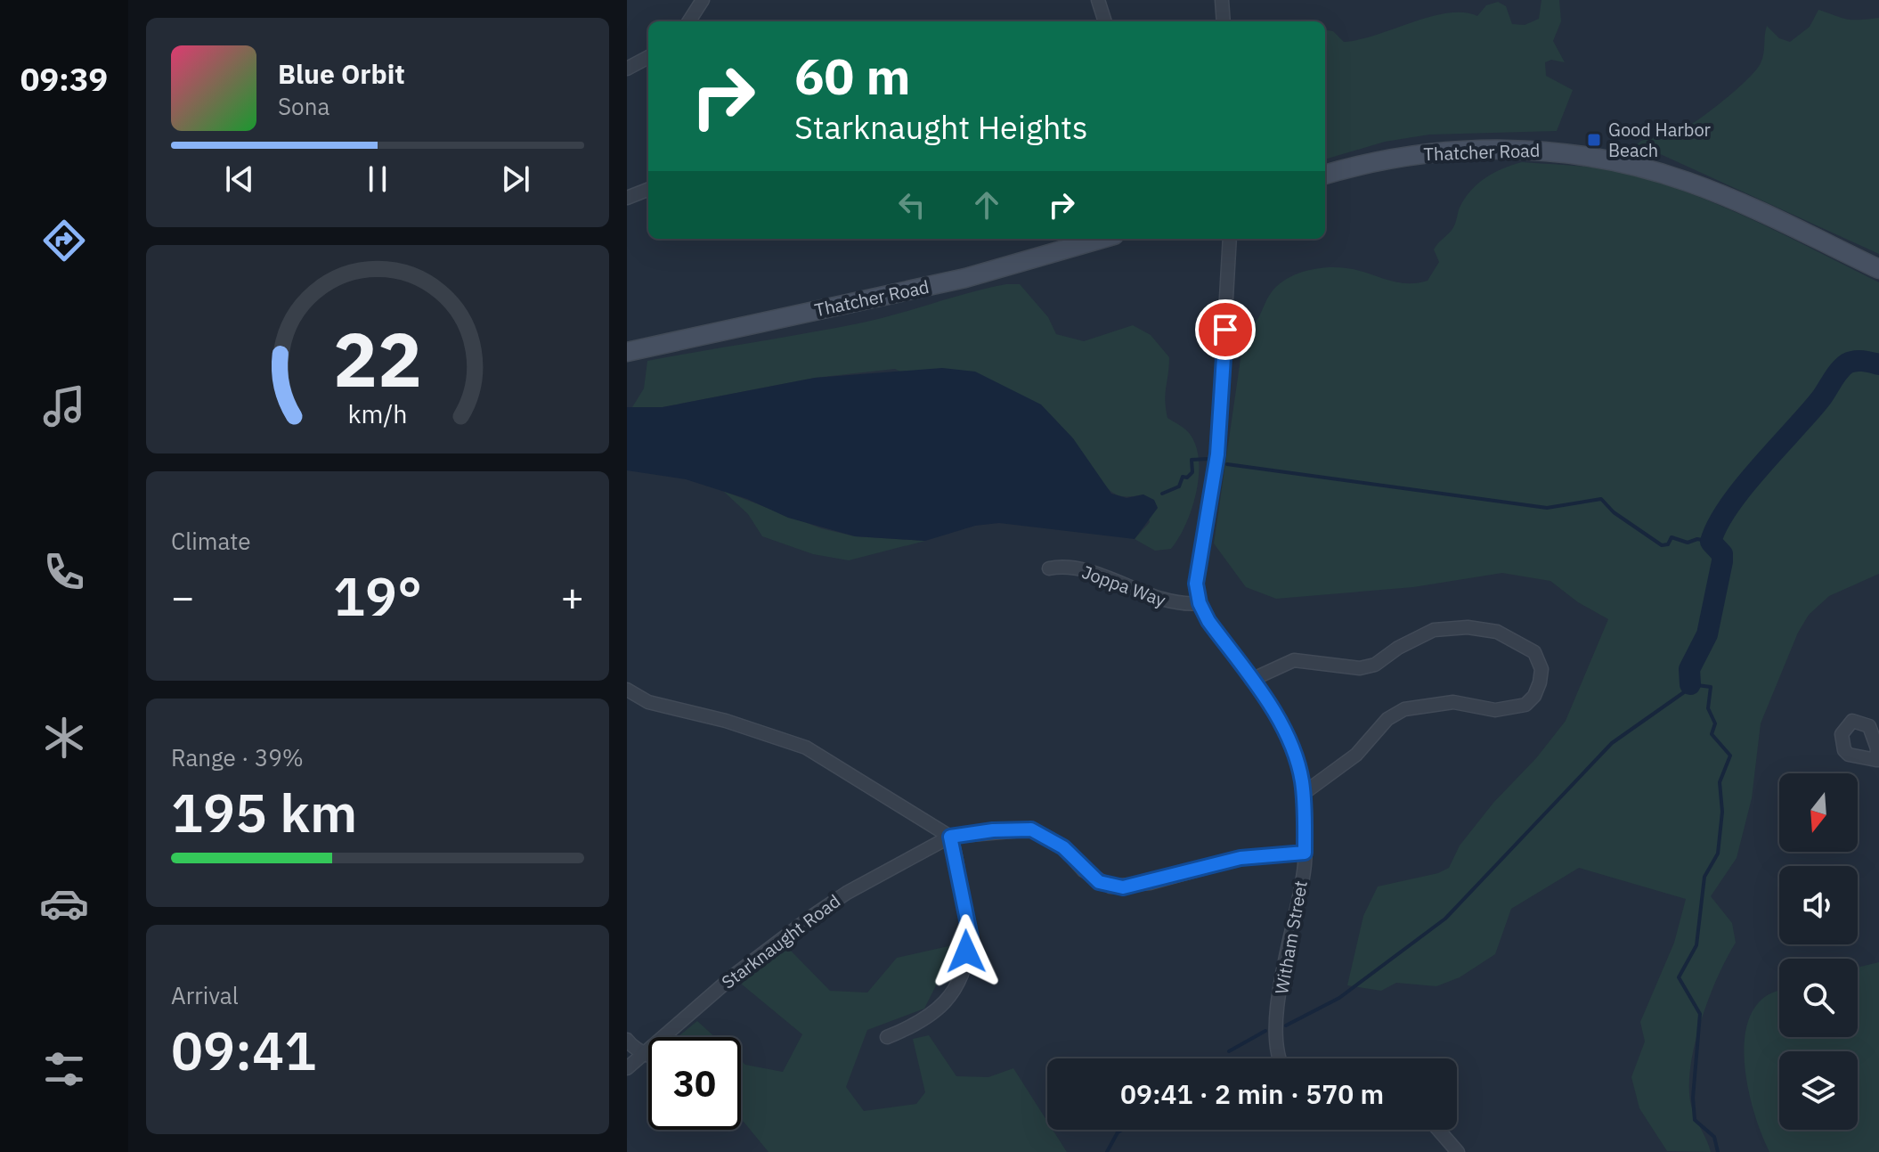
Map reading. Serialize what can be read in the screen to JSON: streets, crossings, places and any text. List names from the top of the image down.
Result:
{
  "streets": {
    "main road": ["Thatcher Road"],
    "street": ["Joppa Way", "Witham Street", "Starknaught Road"]
  },
  "crossings": [
    ["Joppa Way", "Witham Street"]
  ],
  "places": {
    "transit": ["Good Harbor Beach"]
  },
  "north": "bottom",
  "page": {
    "tabs": "09:39",
    "turn": ["60 m", "Starknaught Heights"],
    "song": ["Blue Orbit", "Sona"],
    "tile": [
      "Climate",
      ["Range · 39%", "195 km"],
      ["Arrival", "09:41"]
    ],
    "heat": ["−", "19°", "+"],
    "limit": "30",
    "trip": "09:41 · 2 min · 570 m",
    "gauge": ["22", "km/h"]
  }
}
